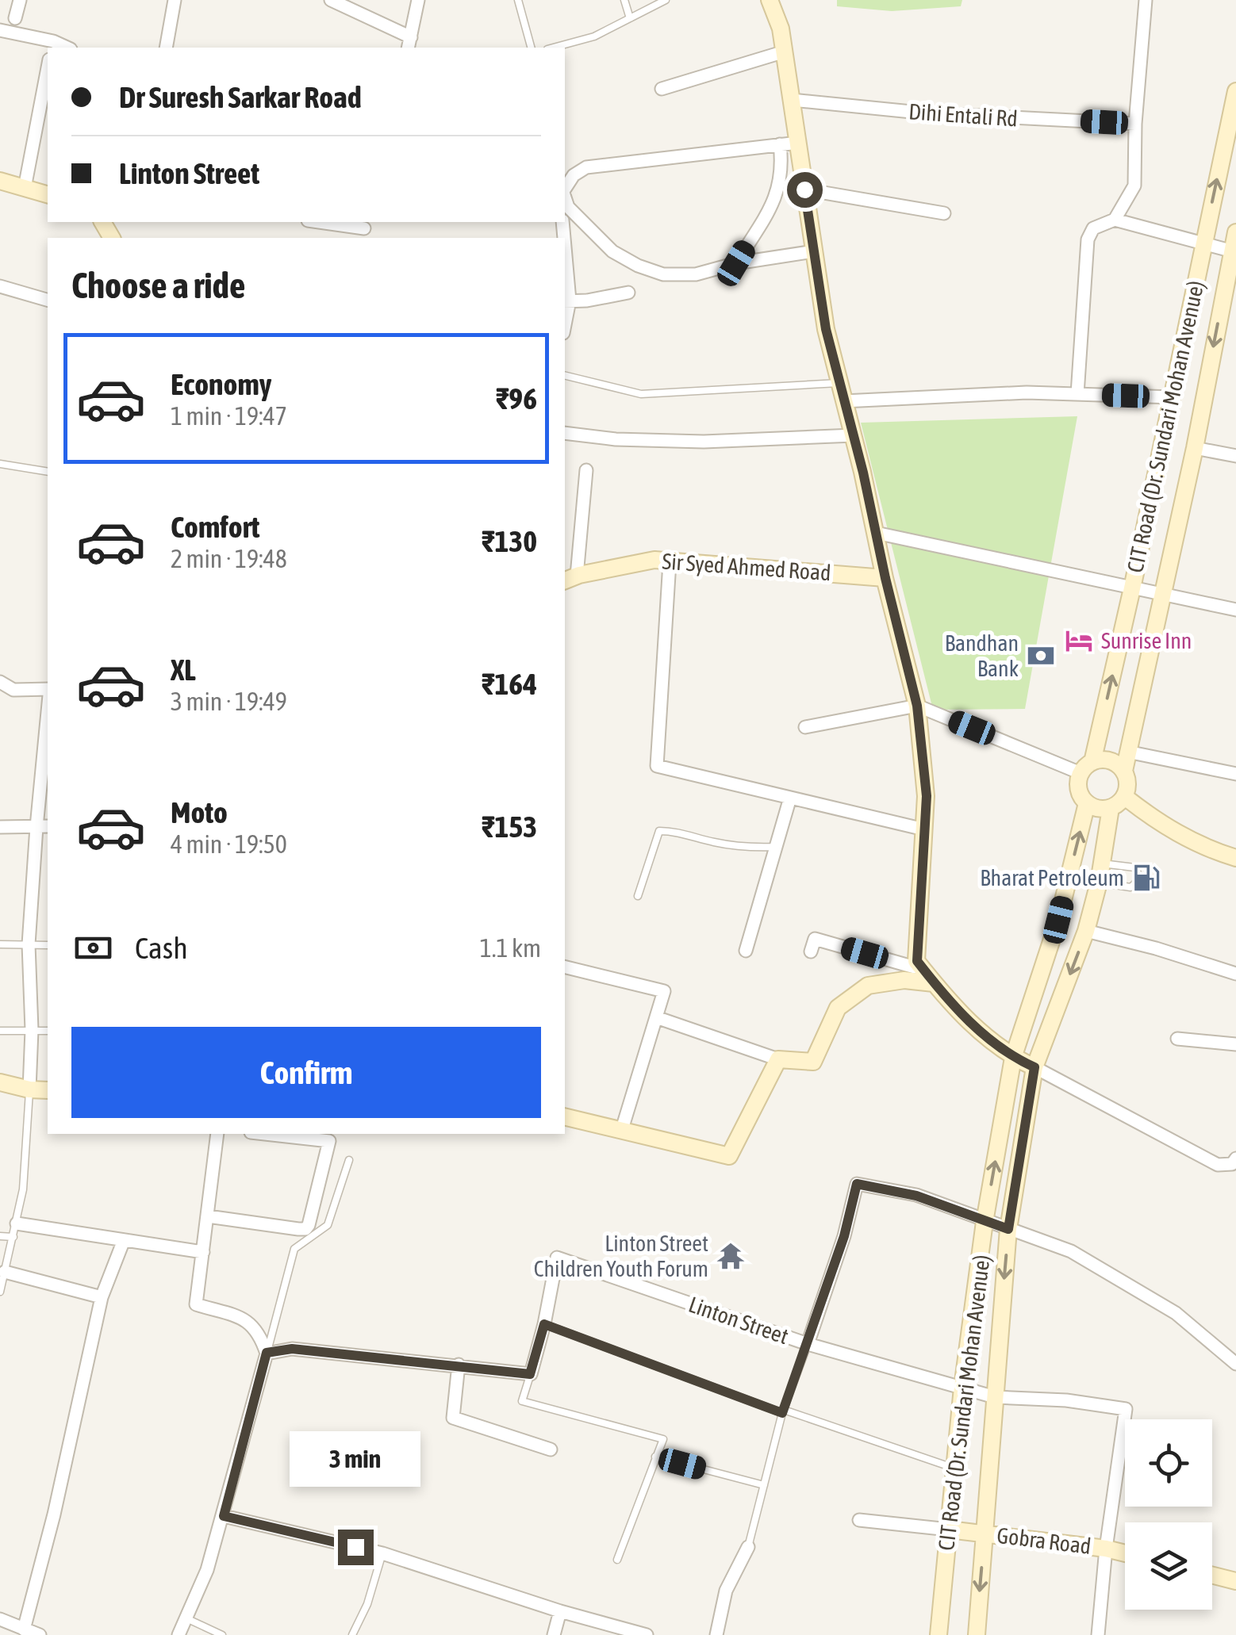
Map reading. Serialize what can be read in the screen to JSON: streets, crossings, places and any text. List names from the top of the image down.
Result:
{
  "streets": {
    "main road": ["CIT Road (Dr. Sundari Mohan Avenue)", "Sir Syed Ahmed Road", "Gobra Road"],
    "street": ["Dihi Entali Rd", "Linton Street"]
  },
  "crossings": [
    ["CIT Road (Dr. Sundari Mohan Avenue)", "Linton Street"],
    ["CIT Road (Dr. Sundari Mohan Avenue)", "Gobra Road"]
  ],
  "places": {
    "hotel": ["Sunrise Inn"],
    "bank": ["Bandhan Bank"],
    "fuel station": ["Bharat Petroleum"],
    "temple": ["Linton Street Children Youth Forum"]
  },
  "page": {
    "banner": ["Dr Suresh Sarkar Road", "Linton Street"],
    "heading": "Choose a ride",
    "list": [
      {
        "name": "Economy",
        "note": "1 min · 19:47",
        "value": "₹96"
      },
      {
        "name": "Comfort",
        "note": "2 min · 19:48",
        "value": "₹130"
      },
      {
        "name": "XL",
        "note": "3 min · 19:49",
        "value": "₹164"
      },
      {
        "name": "Moto",
        "note": "4 min · 19:50",
        "value": "₹153"
      }
    ],
    "pay": ["Cash", "1.1 km"],
    "buttons": "Confirm",
    "bubble": "3 min"
  }
}
